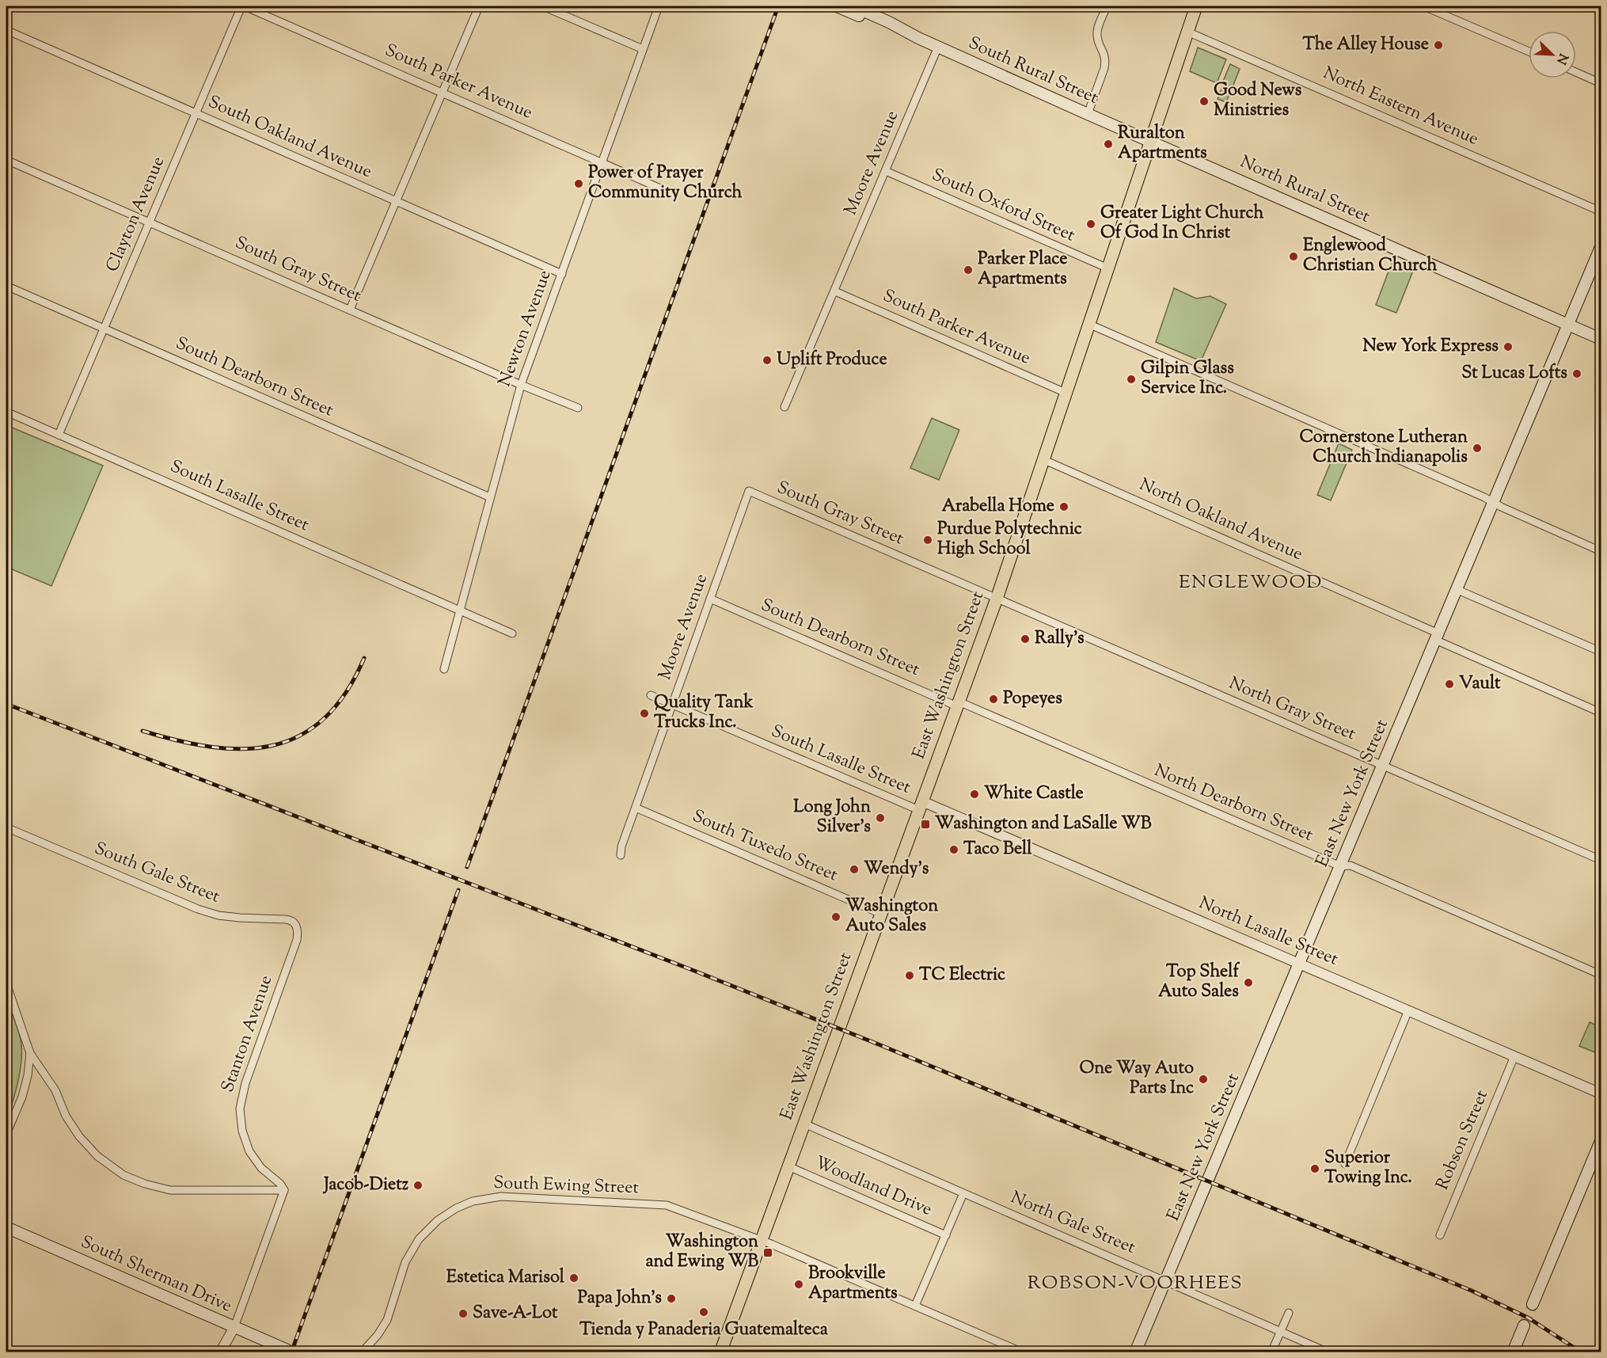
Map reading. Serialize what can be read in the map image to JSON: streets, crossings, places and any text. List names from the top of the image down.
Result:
{
  "streets": {
    "main road": [
      "South Rural Street",
      "North Rural Street",
      "East Washington Street",
      "East New York Street",
      "South Sherman Drive"
    ],
    "street": [
      "South Parker Avenue",
      "North Eastern Avenue",
      "South Oakland Avenue",
      "Moore Avenue",
      "South Oxford Street",
      "Clayton Avenue",
      "South Gray Street",
      "Newton Avenue",
      "South Dearborn Street",
      "South Lasalle Street",
      "North Oakland Avenue",
      "North Gray Street",
      "North Dearborn Street",
      "South Tuxedo Street",
      "South Gale Street",
      "North Lasalle Street",
      "Stanton Avenue",
      "Robson Street",
      "South Ewing Street",
      "Woodland Drive",
      "North Gale Street"
    ]
  },
  "crossings": [
    ["South Rural Street", "Moore Avenue"],
    ["South Rural Street", "North Rural Street"],
    ["South Rural Street", "East Washington Street"],
    ["South Parker Avenue", "Moore Avenue"],
    ["South Parker Avenue", "Clayton Avenue"],
    ["South Parker Avenue", "Newton Avenue"],
    ["South Parker Avenue", "East Washington Street"],
    ["North Eastern Avenue", "East Washington Street"],
    ["South Oakland Avenue", "Clayton Avenue"],
    ["South Oakland Avenue", "Newton Avenue"],
    ["Moore Avenue", "South Oxford Street"],
    ["Moore Avenue", "South Gray Street"],
    ["Moore Avenue", "South Dearborn Street"],
    ["Moore Avenue", "South Lasalle Street"],
    ["Moore Avenue", "South Tuxedo Street"],
    ["North Rural Street", "East Washington Street"],
    ["North Rural Street", "East New York Street"],
    ["South Oxford Street", "East Washington Street"],
    ["Clayton Avenue", "South Gray Street"],
    ["Clayton Avenue", "South Dearborn Street"],
    ["Clayton Avenue", "South Lasalle Street"],
    ["South Gray Street", "Newton Avenue"],
    ["South Gray Street", "East Washington Street"],
    ["South Gray Street", "North Gray Street"],
    ["Newton Avenue", "South Dearborn Street"],
    ["Newton Avenue", "South Lasalle Street"],
    ["South Dearborn Street", "East Washington Street"],
    ["South Dearborn Street", "North Dearborn Street"],
    ["South Lasalle Street", "East Washington Street"],
    ["South Lasalle Street", "North Lasalle Street"],
    ["North Oakland Avenue", "East Washington Street"],
    ["North Oakland Avenue", "East New York Street"],
    ["East Washington Street", "North Gray Street"],
    ["East Washington Street", "North Dearborn Street"],
    ["East Washington Street", "South Tuxedo Street"],
    ["East Washington Street", "North Lasalle Street"],
    ["East Washington Street", "South Ewing Street"],
    ["East Washington Street", "Woodland Drive"],
    ["East Washington Street", "North Gale Street"],
    ["North Gray Street", "East New York Street"],
    ["East New York Street", "North Dearborn Street"],
    ["East New York Street", "North Lasalle Street"],
    ["East New York Street", "North Gale Street"],
    ["South Gale Street", "Stanton Avenue"],
    ["North Lasalle Street", "Robson Street"]
  ],
  "districts": ["ENGLEWOOD", "ROBSON-VOORHEES"],
  "places": {
    "other": [
      "The Alley House",
      "Good News Ministries",
      "Ruralton Apartments",
      "Power of Prayer Community Church",
      "Greater Light Church Of God In Christ",
      "Englewood Christian Church",
      "Parker Place Apartments",
      "New York Express",
      "Uplift Produce",
      "St Lucas Lofts",
      "Gilpin Glass Service Inc.",
      "Cornerstone Lutheran Church Indianapolis",
      "Arabella Home",
      "Purdue Polytechnic High School",
      "Rally's",
      "Vault",
      "Popeyes",
      "Quality Tank Trucks Inc.",
      "White Castle",
      "Long John Silver's",
      "Taco Bell",
      "Wendy's",
      "Washington Auto Sales",
      "TC Electric",
      "Top Shelf Auto Sales",
      "One Way Auto Parts Inc",
      "Superior Towing Inc.",
      "Jacob-Dietz",
      "Estetica Marisol",
      "Brookville Apartments",
      "Papa John's",
      "Tienda y Panaderia Guatemalteca",
      "Save-A-Lot"
    ],
    "transit": ["Washington and LaSalle WB", "Washington and Ewing WB"]
  },
  "north": "bottom right"
}
